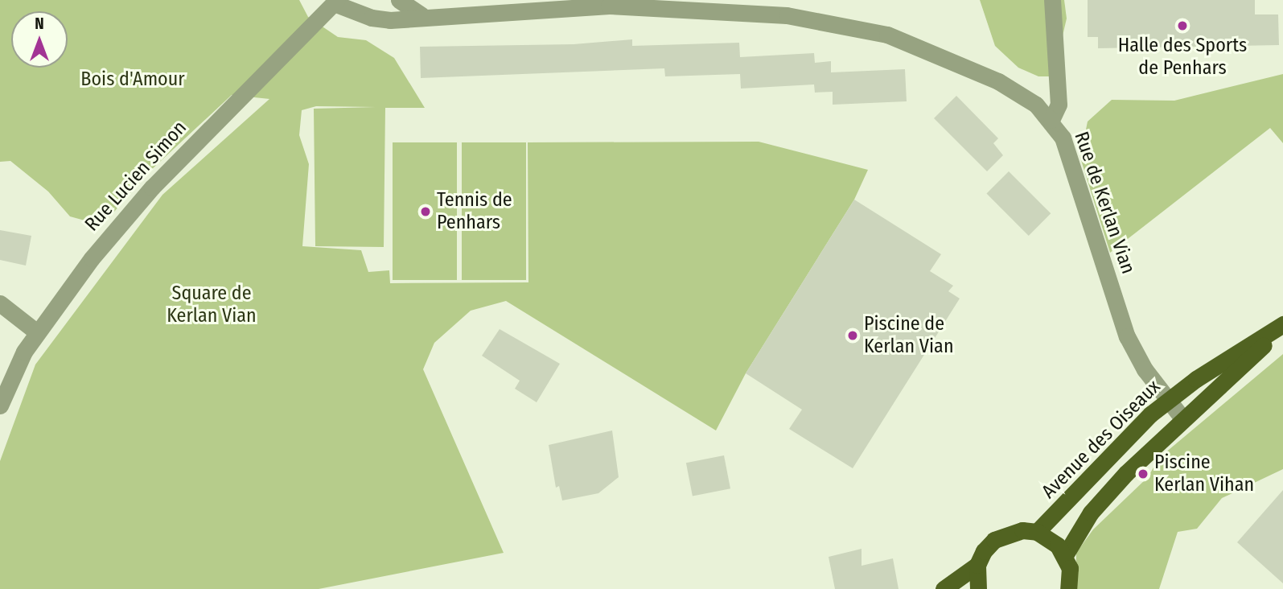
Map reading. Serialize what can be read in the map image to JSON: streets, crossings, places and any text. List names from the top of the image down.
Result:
{
  "streets": {
    "main road": ["Avenue des Oiseaux"],
    "street": ["Rue Lucien Simon", "Rue de Kerlan Vian"]
  },
  "crossings": [
    ["Rue Lucien Simon", "Rue de Kerlan Vian"],
    ["Rue de Kerlan Vian", "Avenue des Oiseaux"]
  ],
  "parks": ["Bois d'Amour", "Square de Kerlan Vian"],
  "places": [
    "Halle des Sports de Penhars",
    "Tennis de Penhars",
    "Piscine de Kerlan Vian",
    "Piscine Kerlan Vihan"
  ],
  "north": "top"
}
